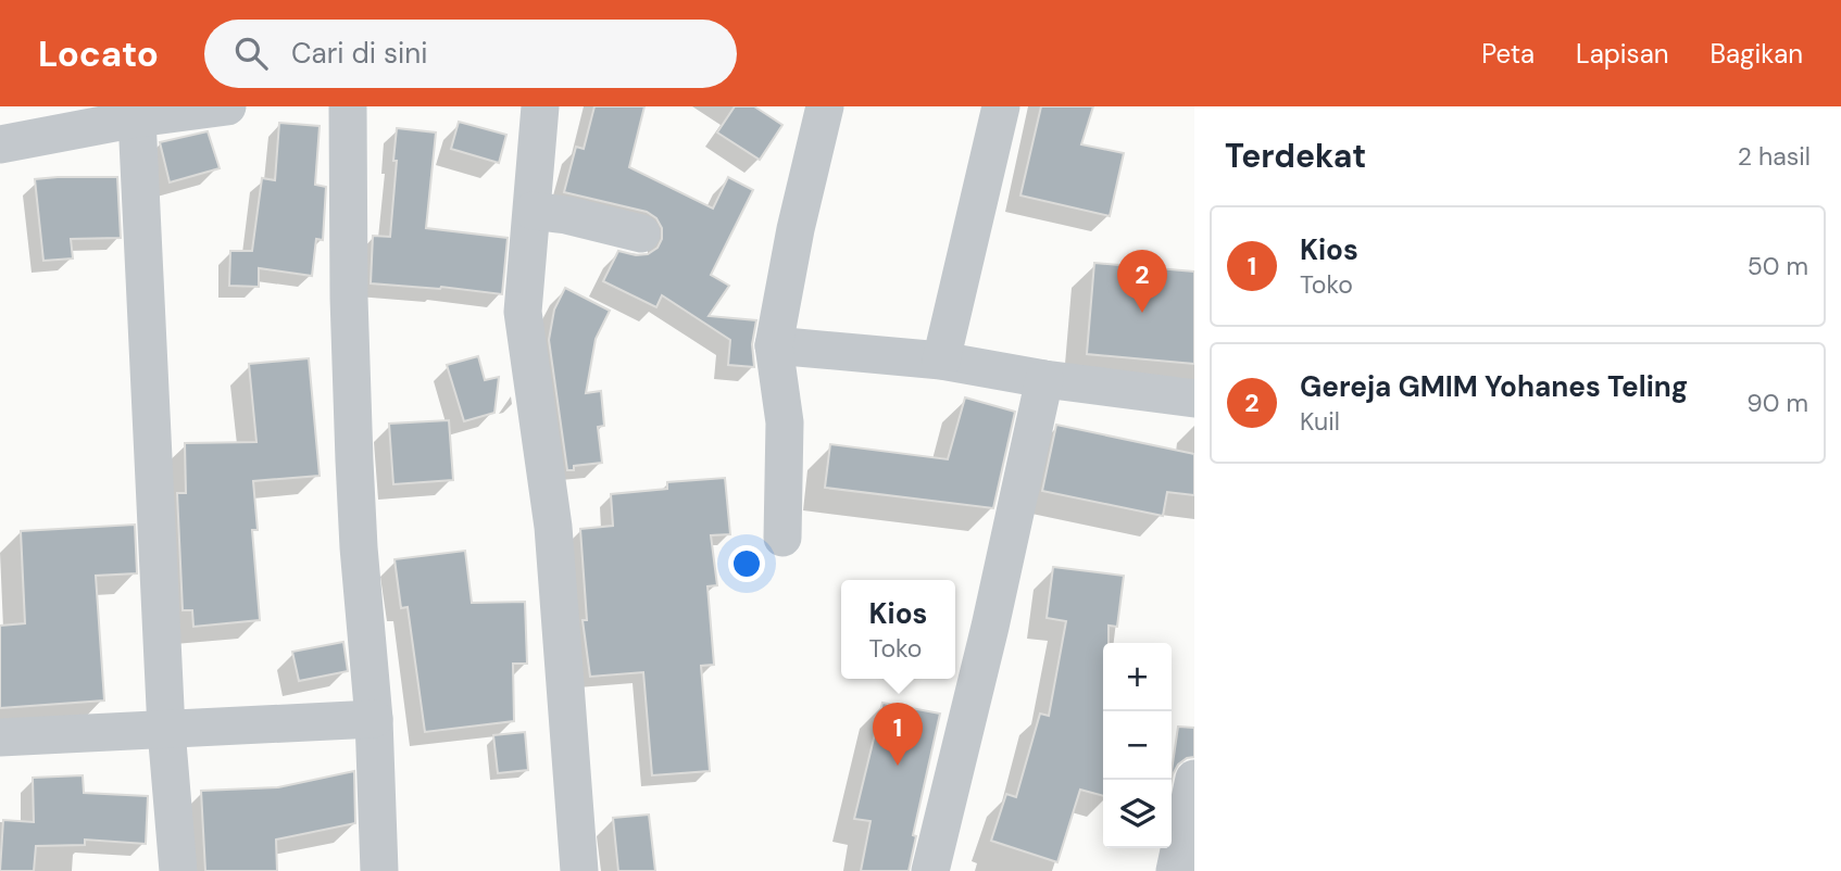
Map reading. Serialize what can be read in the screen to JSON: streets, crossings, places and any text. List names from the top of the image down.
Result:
{
  "page": {
    "header": "Locato",
    "search": "Cari di sini",
    "nav": ["Peta", "Lapisan", "Bagikan"],
    "heading": ["Terdekat", "2 hasil"],
    "list": [
      {
        "mark": "1",
        "name": "Kios",
        "note": "Toko",
        "value": "50 m"
      },
      {
        "mark": "2",
        "name": "Gereja GMIM Yohanes Teling",
        "note": "Kuil",
        "value": "90 m"
      }
    ],
    "pins": ["2", "1"],
    "popup": ["Kios", "Toko"],
    "map_buttons": ["+", "−"]
  }
}
